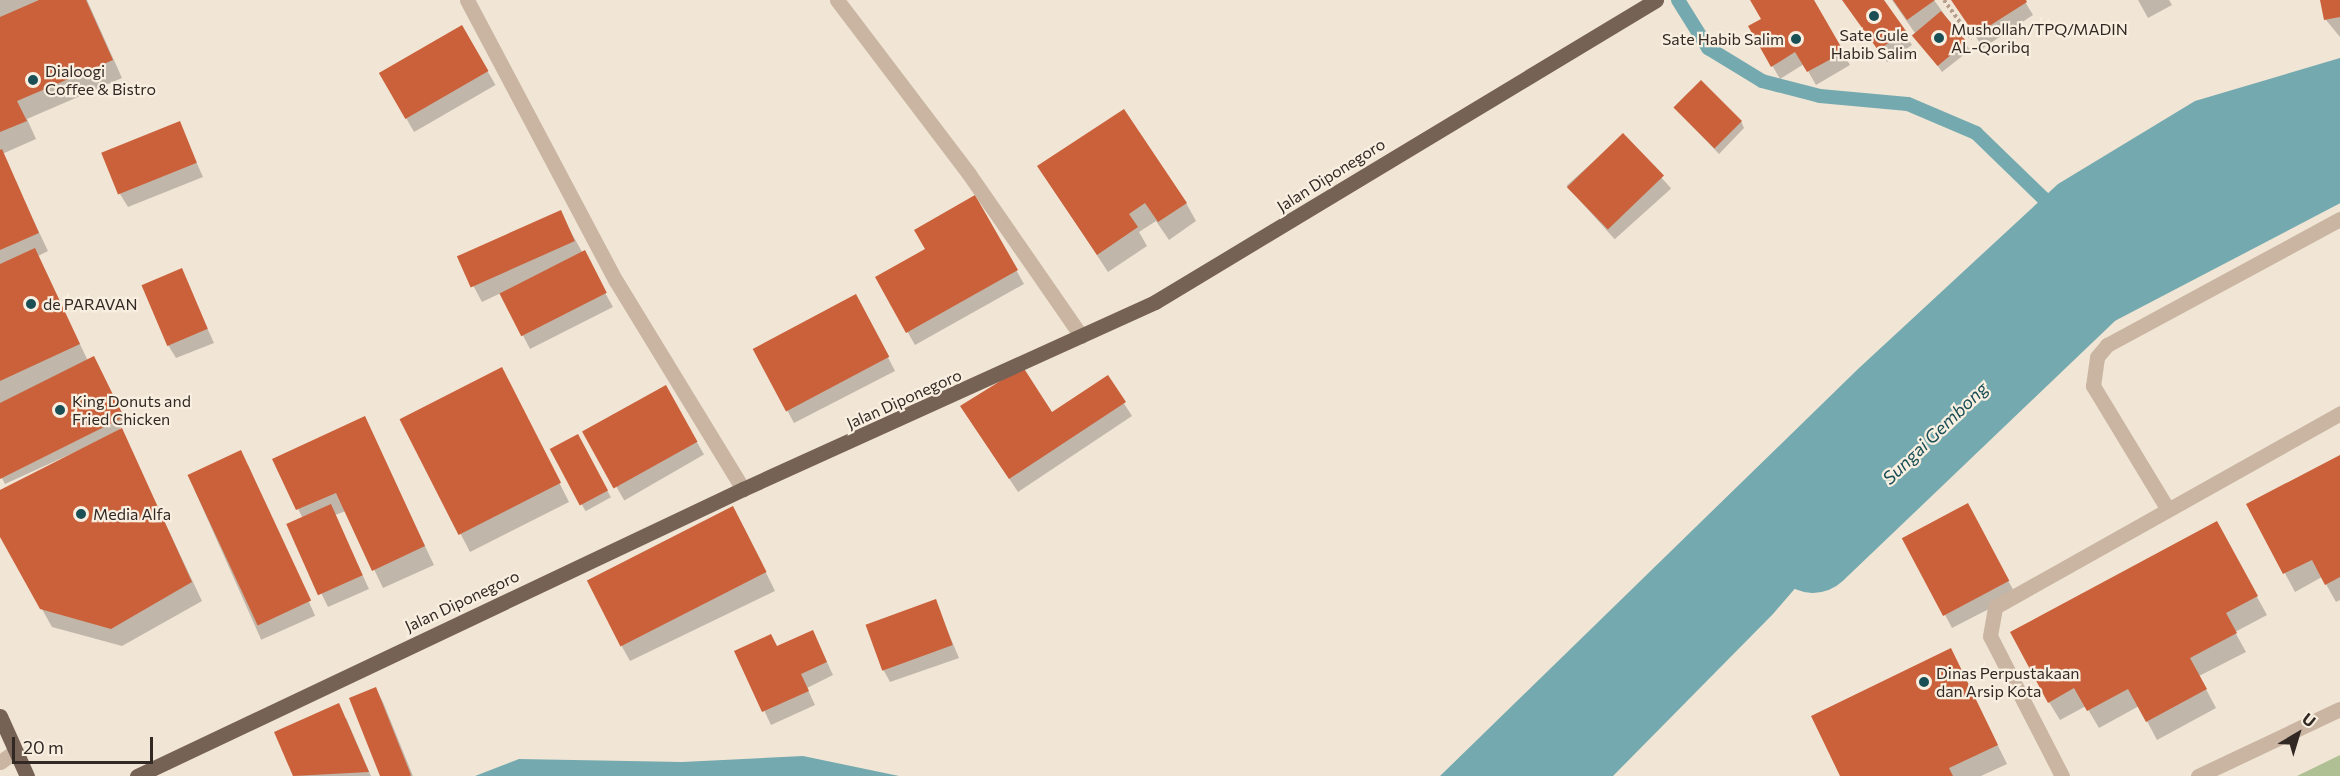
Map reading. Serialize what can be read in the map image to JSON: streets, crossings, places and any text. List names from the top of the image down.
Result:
{
  "streets": {
    "main road": ["Jalan Diponegoro"]
  },
  "water": ["Sungai Gembong"],
  "places": [
    "Sate Gule Habib Salim",
    "Mushollah/TPQ/MADIN AL-Qoribq",
    "Sate Habib Salim",
    "Dialoogi Coffee & Bistro",
    "de PARAVAN",
    "King Donuts and Fried Chicken",
    "Media Alfa",
    "Dinas Perpustakaan dan Arsip Kota"
  ],
  "scale_bar": "20 m",
  "north": "top right"
}
